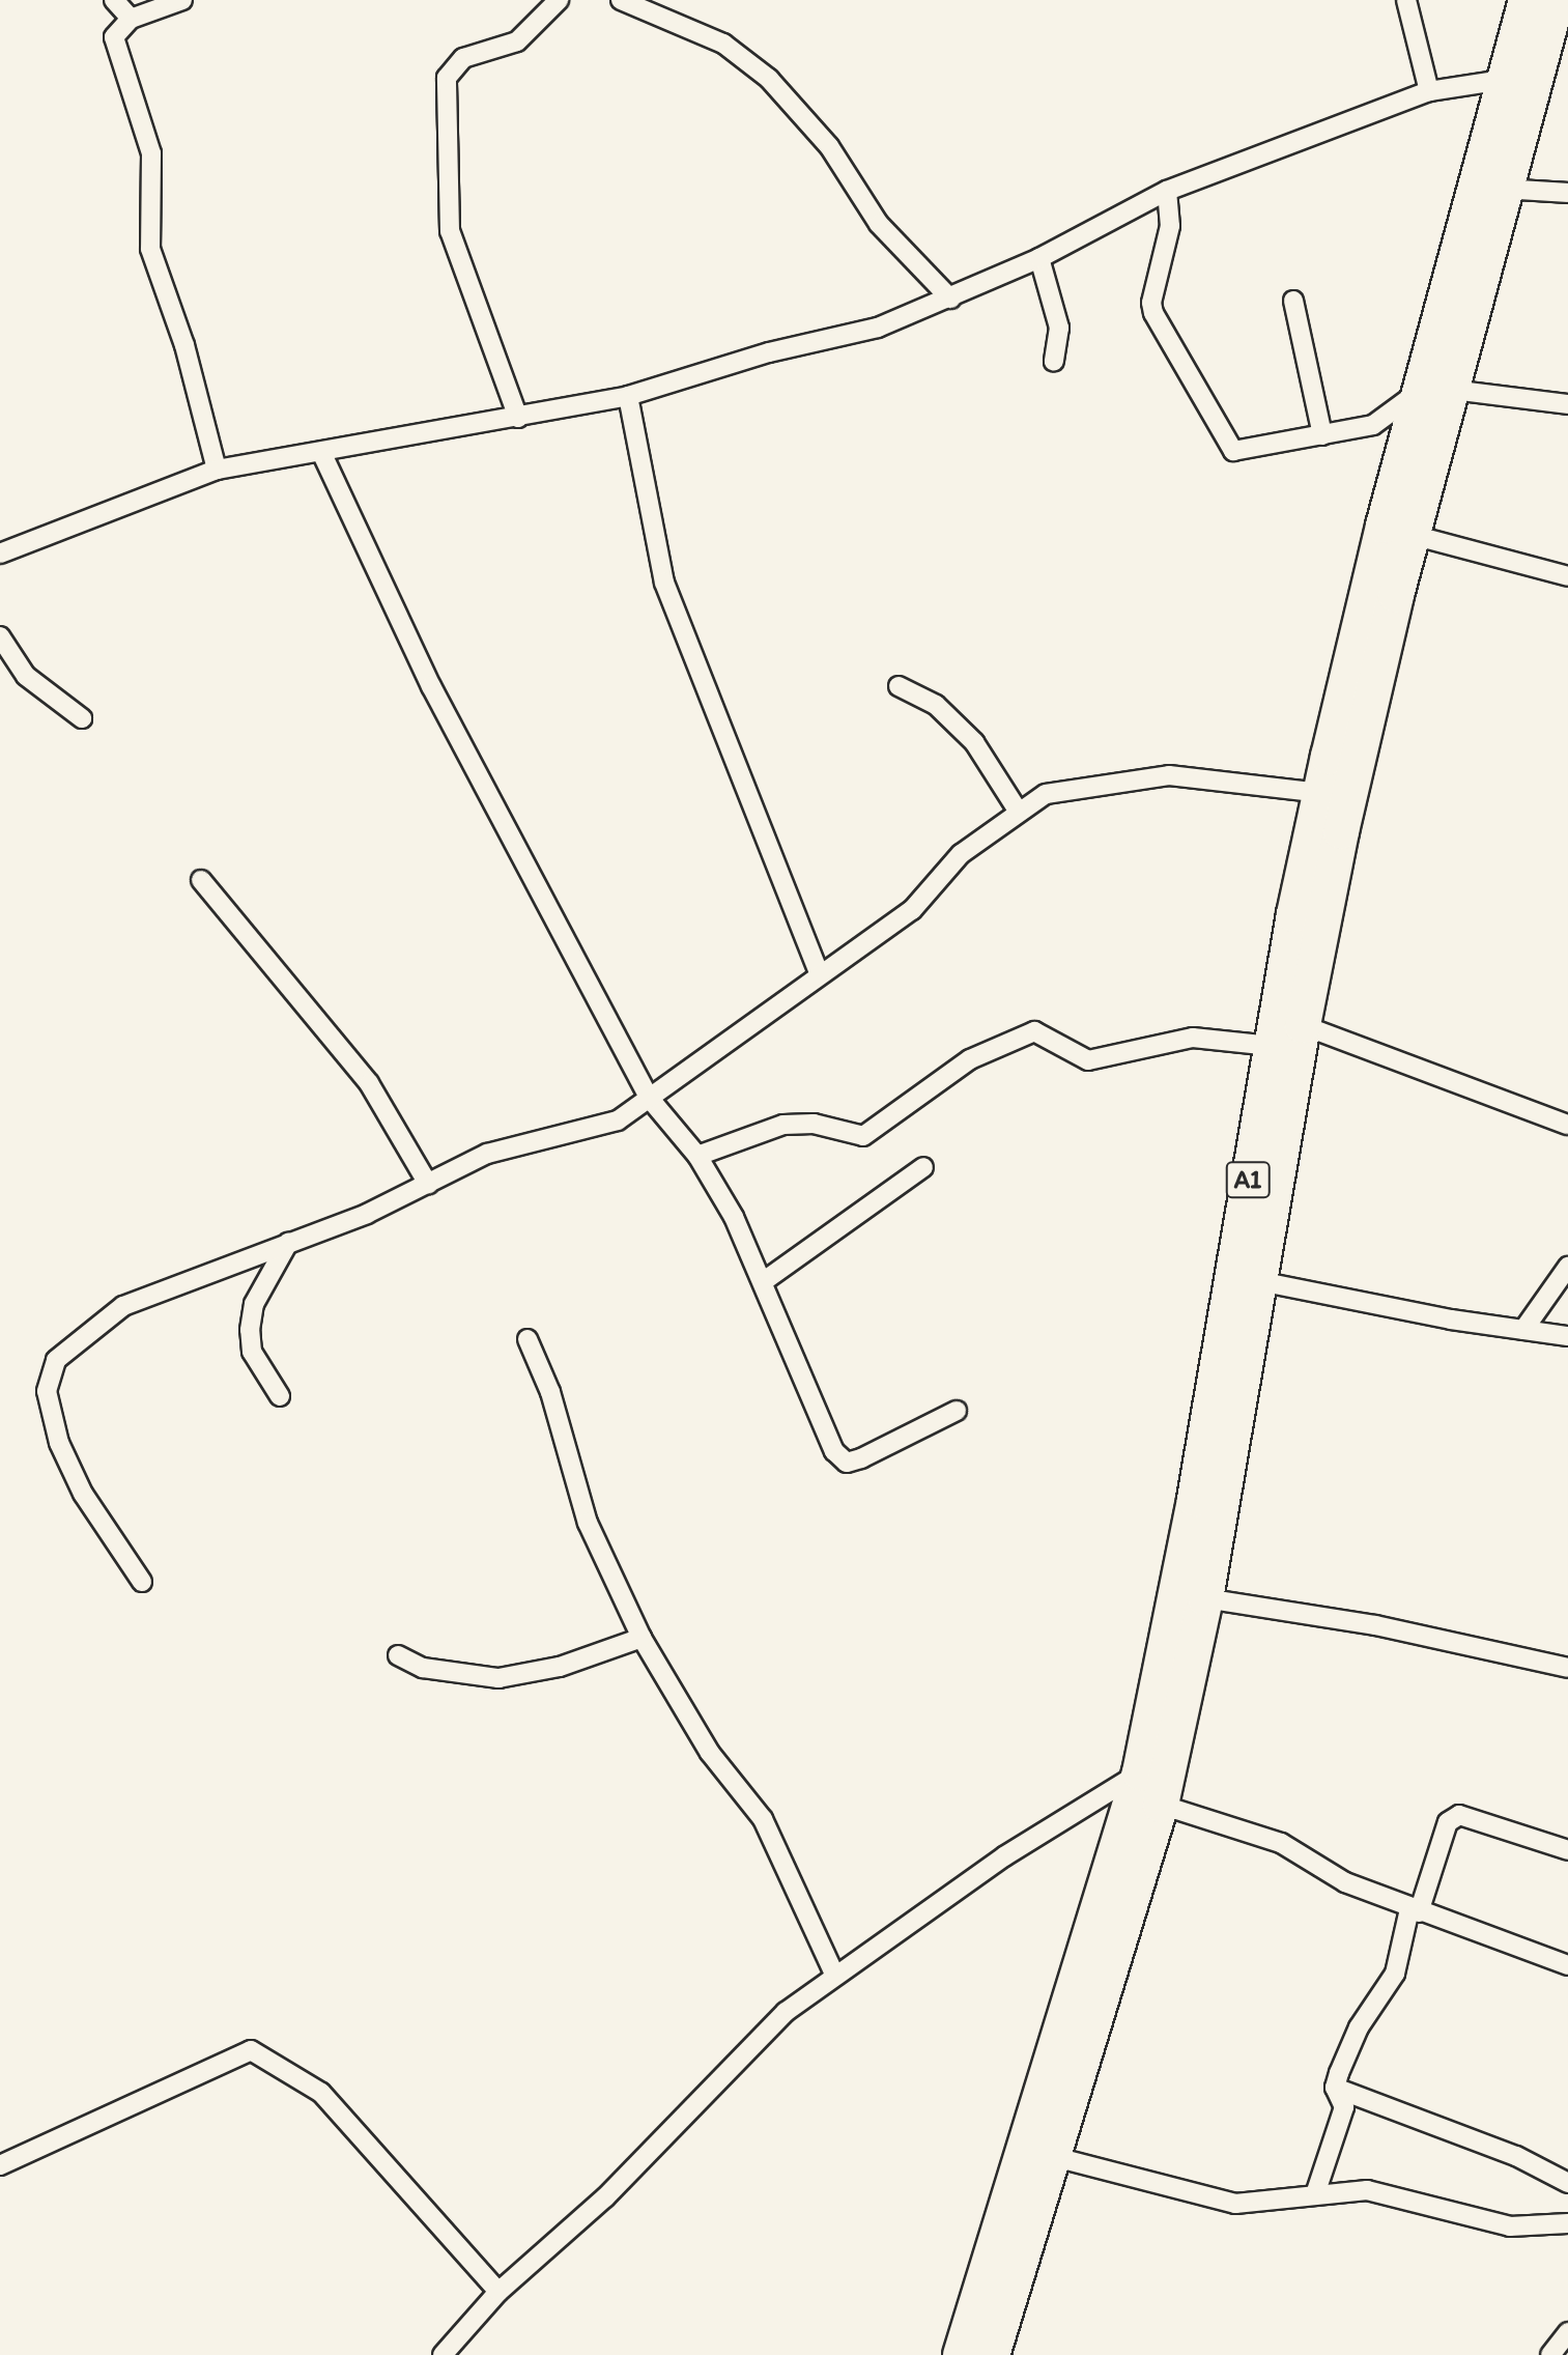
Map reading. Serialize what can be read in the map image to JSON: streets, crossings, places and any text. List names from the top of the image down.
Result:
{
  "streets": {
    "highway": ["A1"]
  }
}
